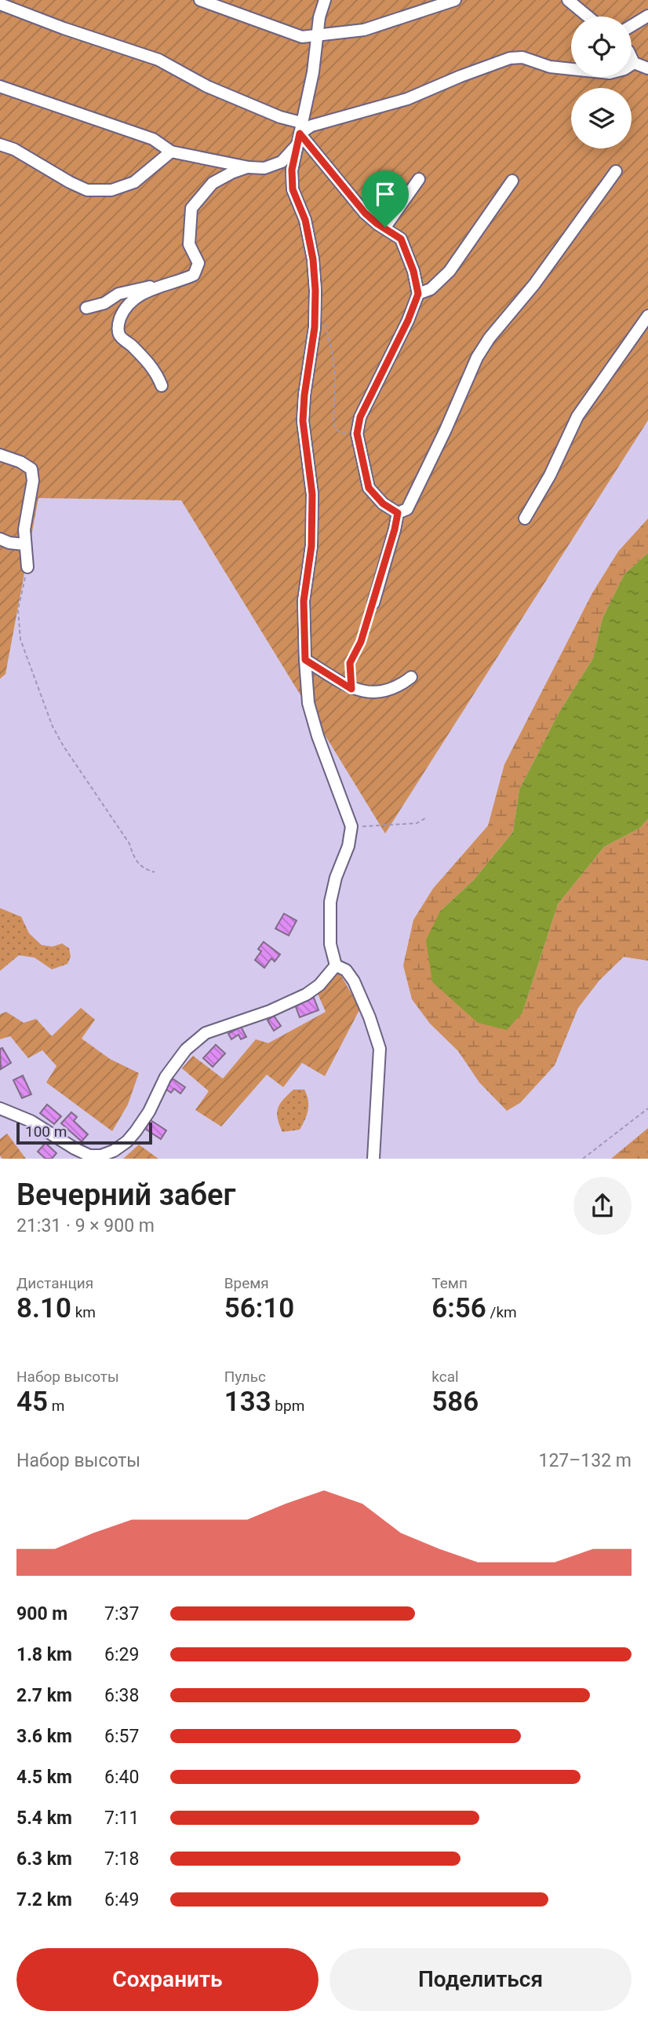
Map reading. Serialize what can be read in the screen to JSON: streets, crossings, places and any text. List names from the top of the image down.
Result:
{
  "scale_bar": "100 m",
  "page": {
    "scale": "100 m",
    "heading": ["Вечерний забег", "21:31 · 9 × 900 m"],
    "stats": [
      ["Дистанция", "8.10 km"],
      ["Время", "56:10"],
      ["Темп", "6:56 /km"],
      ["Набор высоты", "45 m"],
      ["Пульс", "133 bpm"],
      ["kcal", "586"]
    ],
    "chart": ["Набор высоты", "127–132 m"],
    "list": [
      {
        "name": "900 m",
        "note": "7:37"
      },
      {
        "name": "1.8 km",
        "note": "6:29"
      },
      {
        "name": "2.7 km",
        "note": "6:38"
      },
      {
        "name": "3.6 km",
        "note": "6:57"
      },
      {
        "name": "4.5 km",
        "note": "6:40"
      },
      {
        "name": "5.4 km",
        "note": "7:11"
      },
      {
        "name": "6.3 km",
        "note": "7:18"
      },
      {
        "name": "7.2 km",
        "note": "6:49"
      }
    ],
    "buttons": ["Сохранить", "Поделиться"]
  }
}
